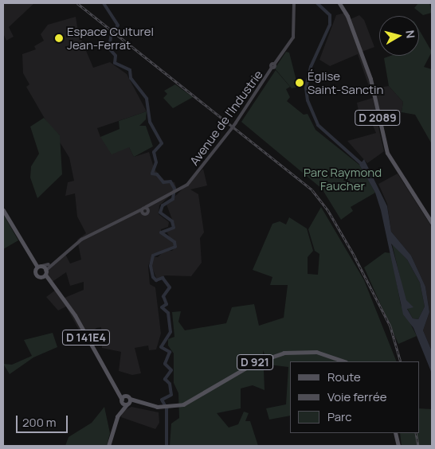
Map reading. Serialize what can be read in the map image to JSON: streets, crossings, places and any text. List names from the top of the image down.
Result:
{
  "streets": {
    "main road": [
      "Avenue de l'Industrie",
      "D 2089",
      "D 141E4",
      "D 921"
    ]
  },
  "crossings": [
    ["D 141E4", "D 921"]
  ],
  "parks": ["Parc Raymond Faucher"],
  "places": ["Espace Culturel Jean-Ferrat", "Église Saint-Sanctin"],
  "legend": ["Route", "Voie ferrée", "Parc"],
  "scale_bar": "200 m",
  "north": "right"
}
